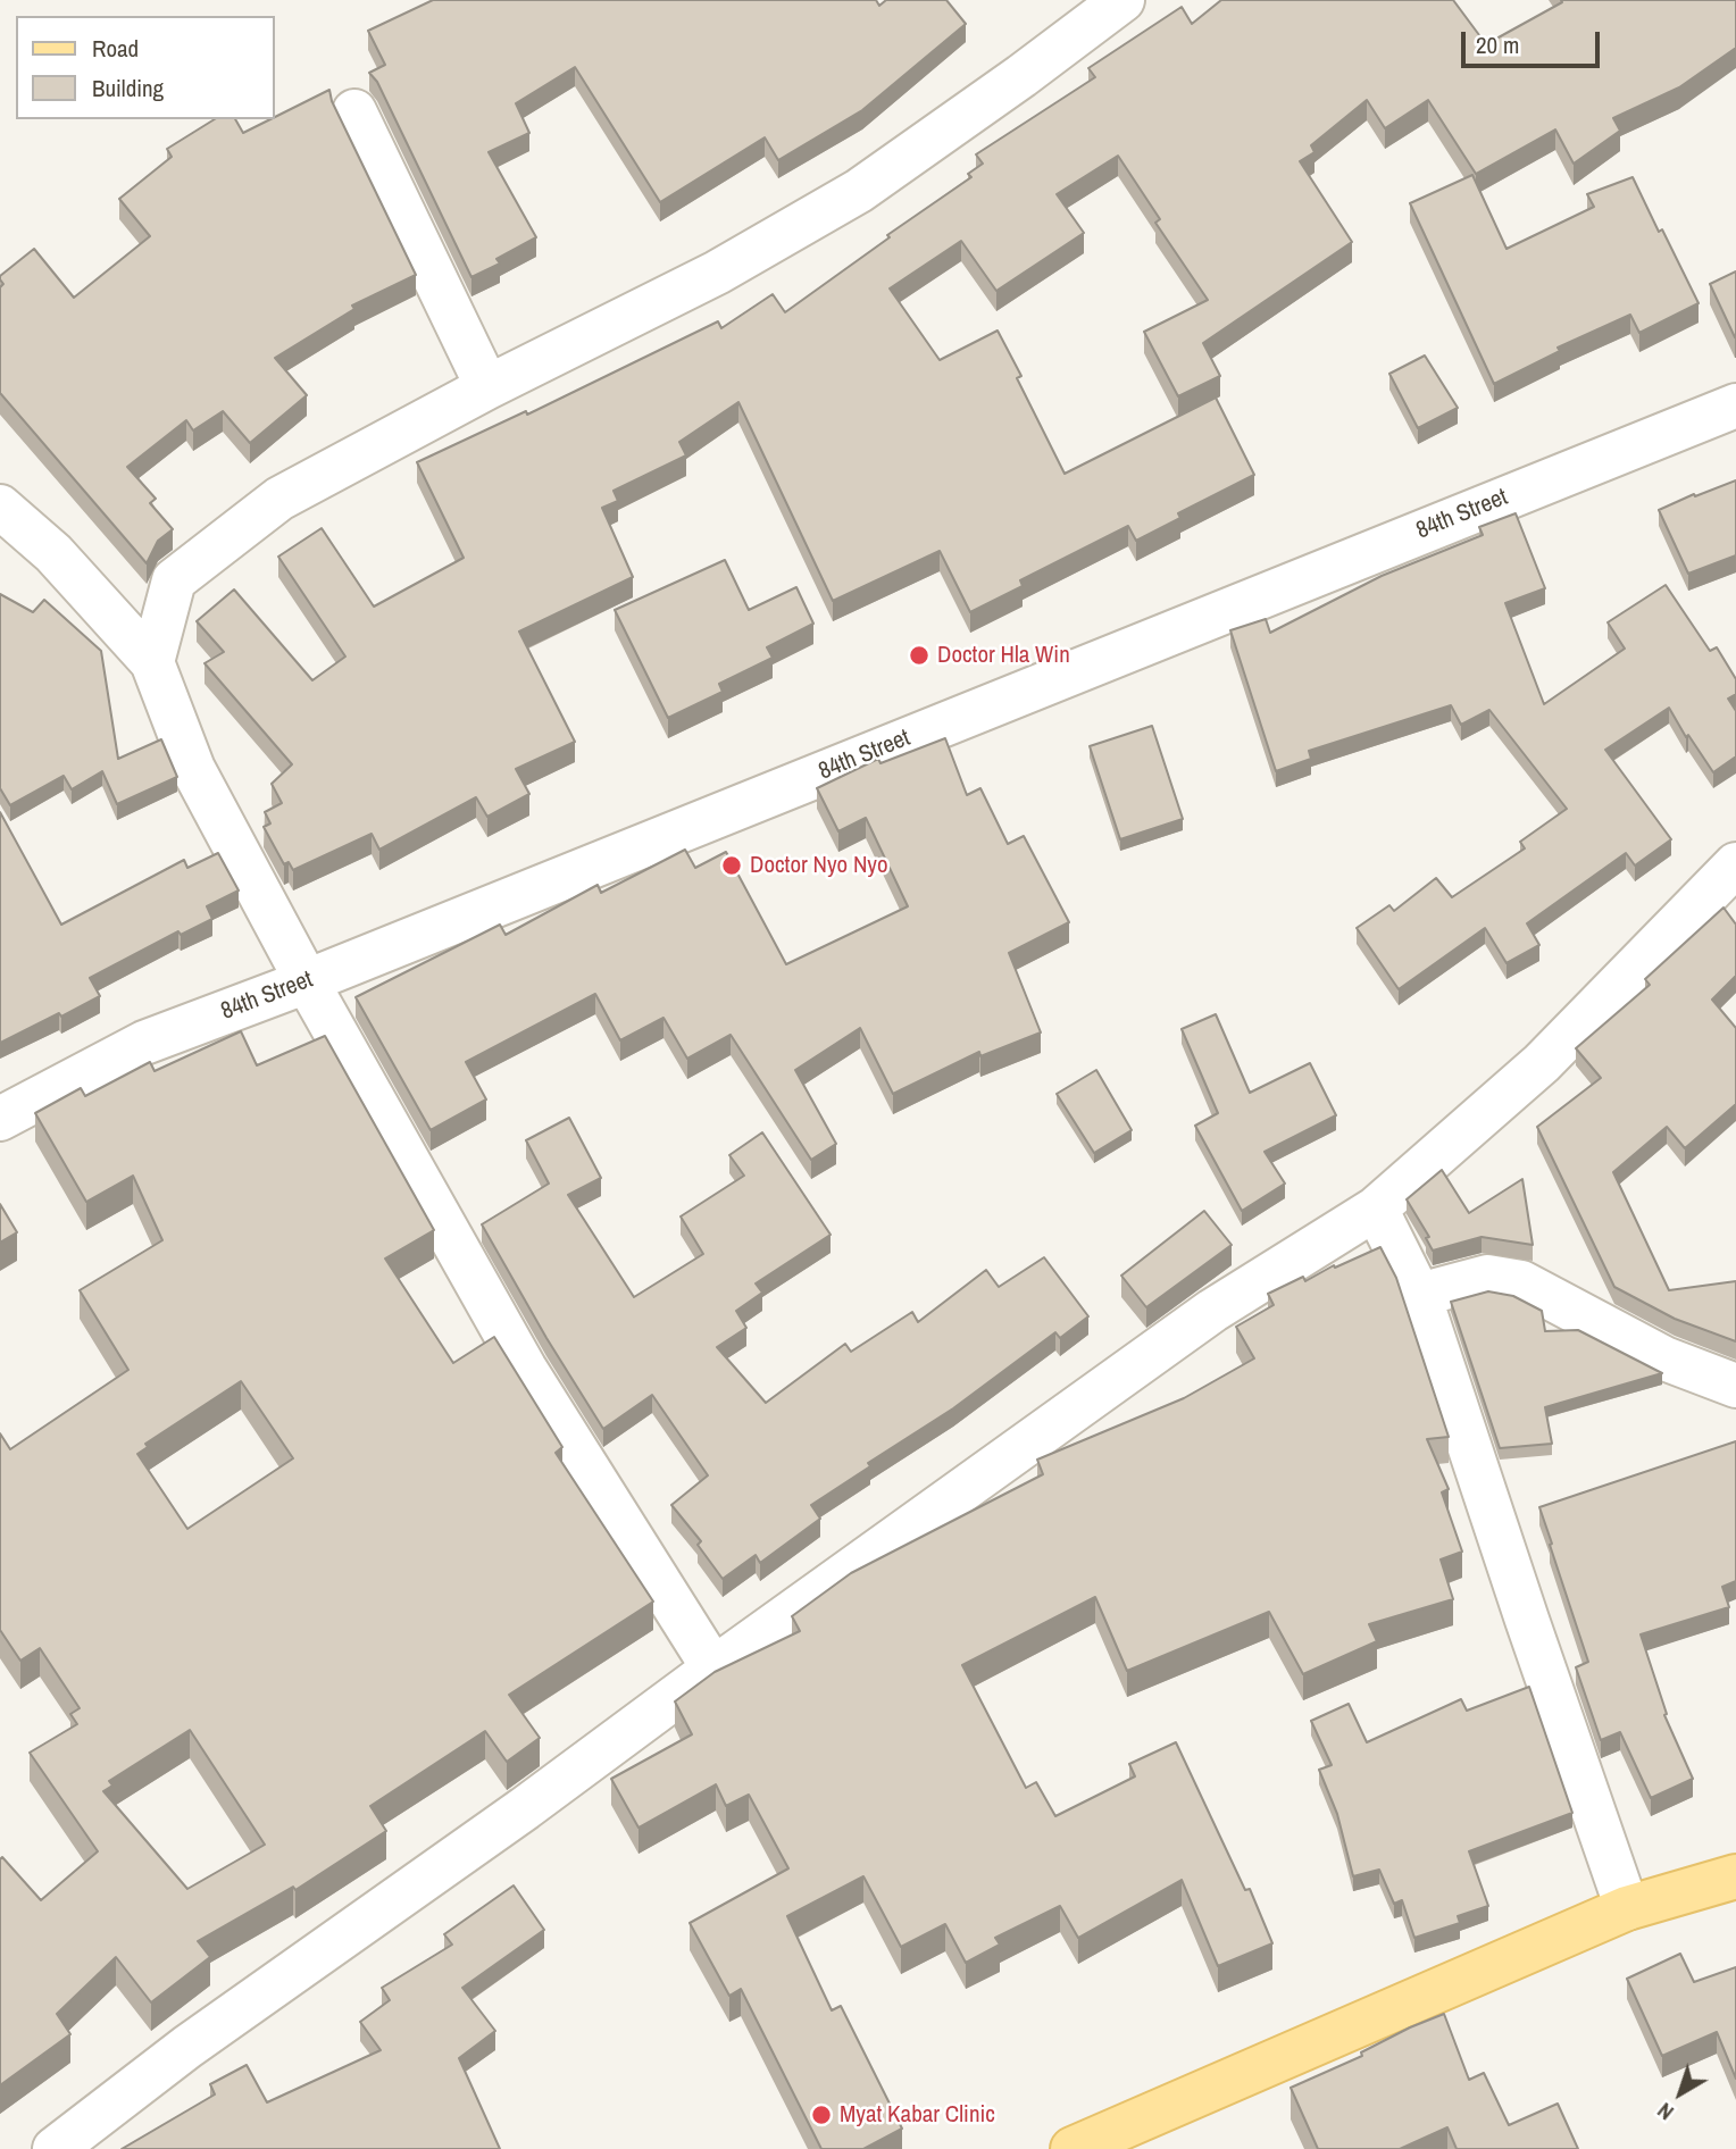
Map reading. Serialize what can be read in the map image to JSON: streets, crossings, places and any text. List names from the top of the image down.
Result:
{
  "streets": {
    "street": ["84th Street"]
  },
  "places": ["Doctor Hla Win", "Doctor Nyo Nyo", "Myat Kabar Clinic"],
  "legend": ["Road", "Building"],
  "scale_bar": "20 m",
  "north": "bottom left"
}
